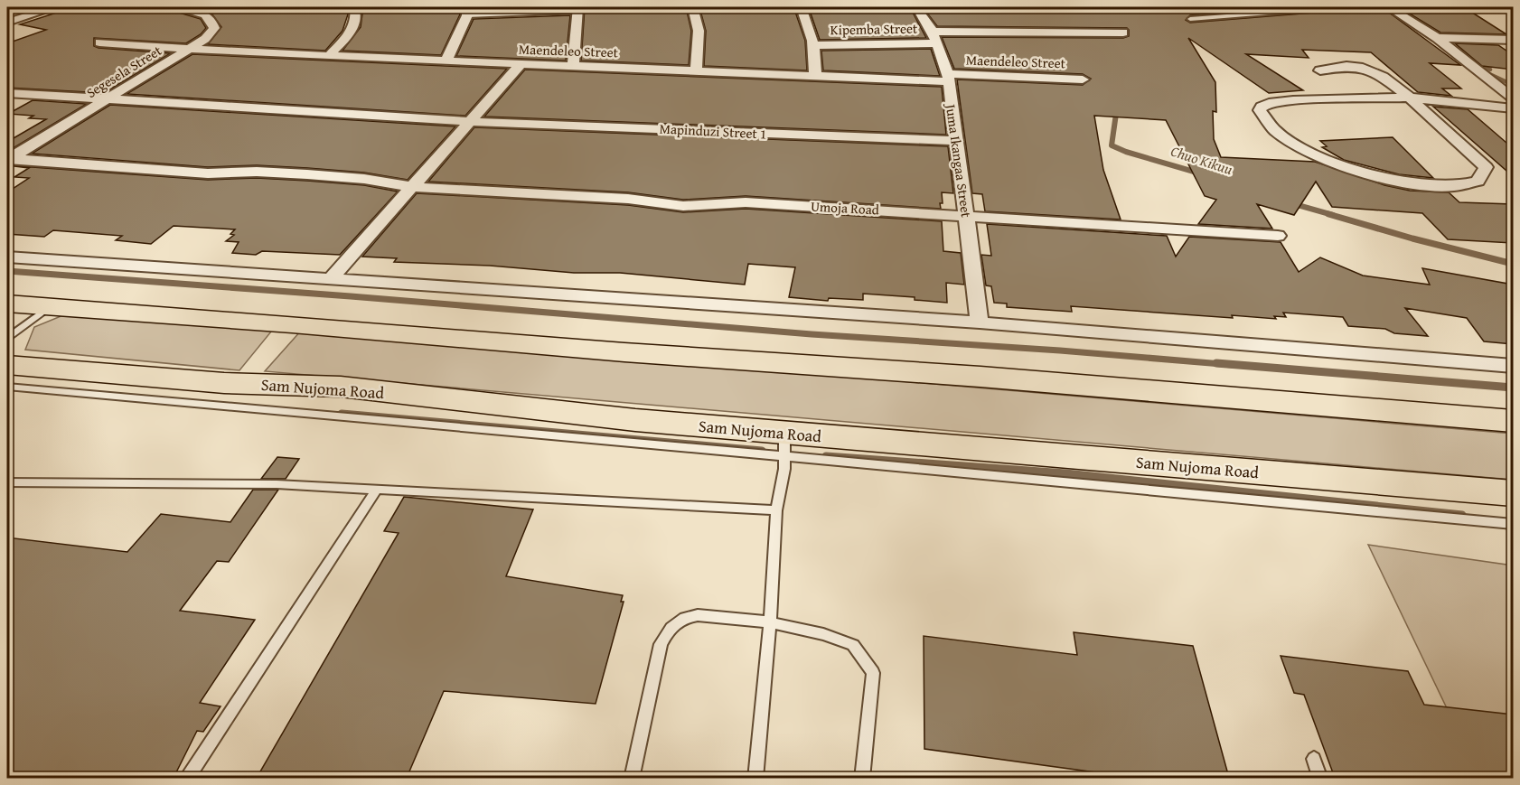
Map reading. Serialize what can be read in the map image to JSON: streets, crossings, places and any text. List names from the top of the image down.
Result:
{
  "streets": {
    "main road": ["Sam Nujoma Road"],
    "street": [
      "Kipemba Street",
      "Maendeleo Street",
      "Segesela Street",
      "Mapinduzi Street 1",
      "Juma Ikangaa Street",
      "Umoja Road"
    ]
  },
  "crossings": [
    ["Kipemba Street", "Juma Ikangaa Street"],
    ["Maendeleo Street", "Segesela Street"],
    ["Maendeleo Street", "Juma Ikangaa Street"],
    ["Segesela Street", "Mapinduzi Street 1"],
    ["Segesela Street", "Umoja Road"],
    ["Mapinduzi Street 1", "Juma Ikangaa Street"],
    ["Juma Ikangaa Street", "Umoja Road"]
  ],
  "water": ["Chuo Kikuu"]
}
